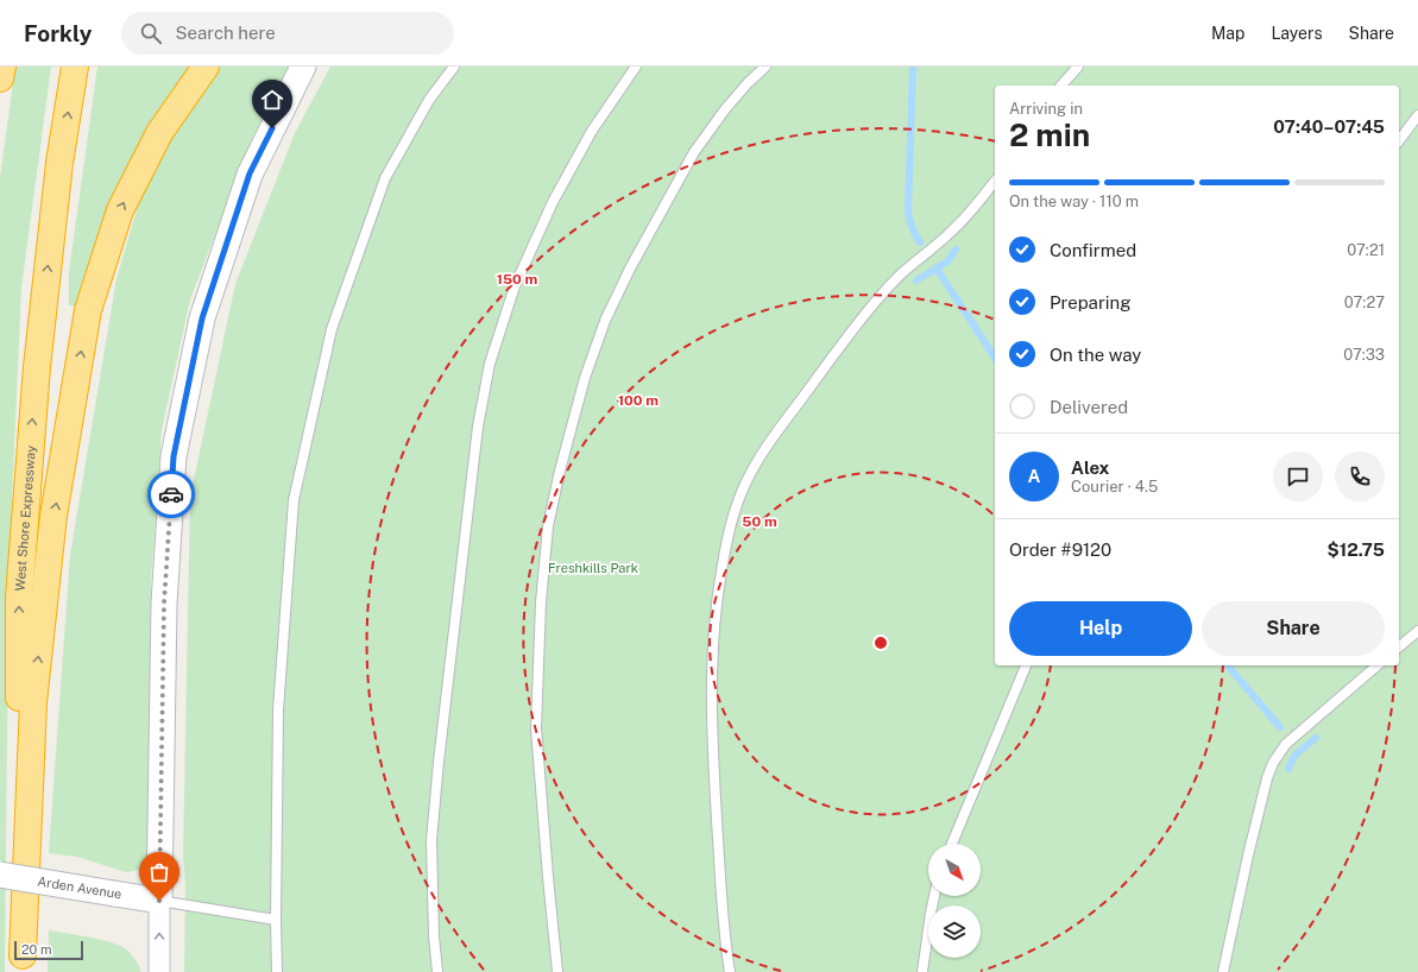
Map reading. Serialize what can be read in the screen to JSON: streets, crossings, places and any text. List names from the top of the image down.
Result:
{
  "streets": {
    "highway": ["West Shore Expressway"],
    "street": ["Arden Avenue"]
  },
  "parks": ["Freshkills Park"],
  "scale_bar": "20 m",
  "north": "bottom right",
  "page": {
    "header": "Forkly",
    "search": "Search here",
    "nav": ["Map", "Layers", "Share"],
    "heading": ["2 min", "Arriving in", "07:40–07:45"],
    "panel": [
      "Alex",
      "Courier · 4.5",
      "Order #9120",
      "$12.75"
    ],
    "bar": "On the way · 110 m",
    "list": [
      ["Confirmed", "07:21"],
      ["Preparing", "07:27"],
      ["On the way", "07:33"],
      "Delivered"
    ],
    "round": "A",
    "buttons": ["Help", "Share"],
    "scale": "20 m"
  },
  "rings": ["150 m", "100 m", "50 m"]
}
